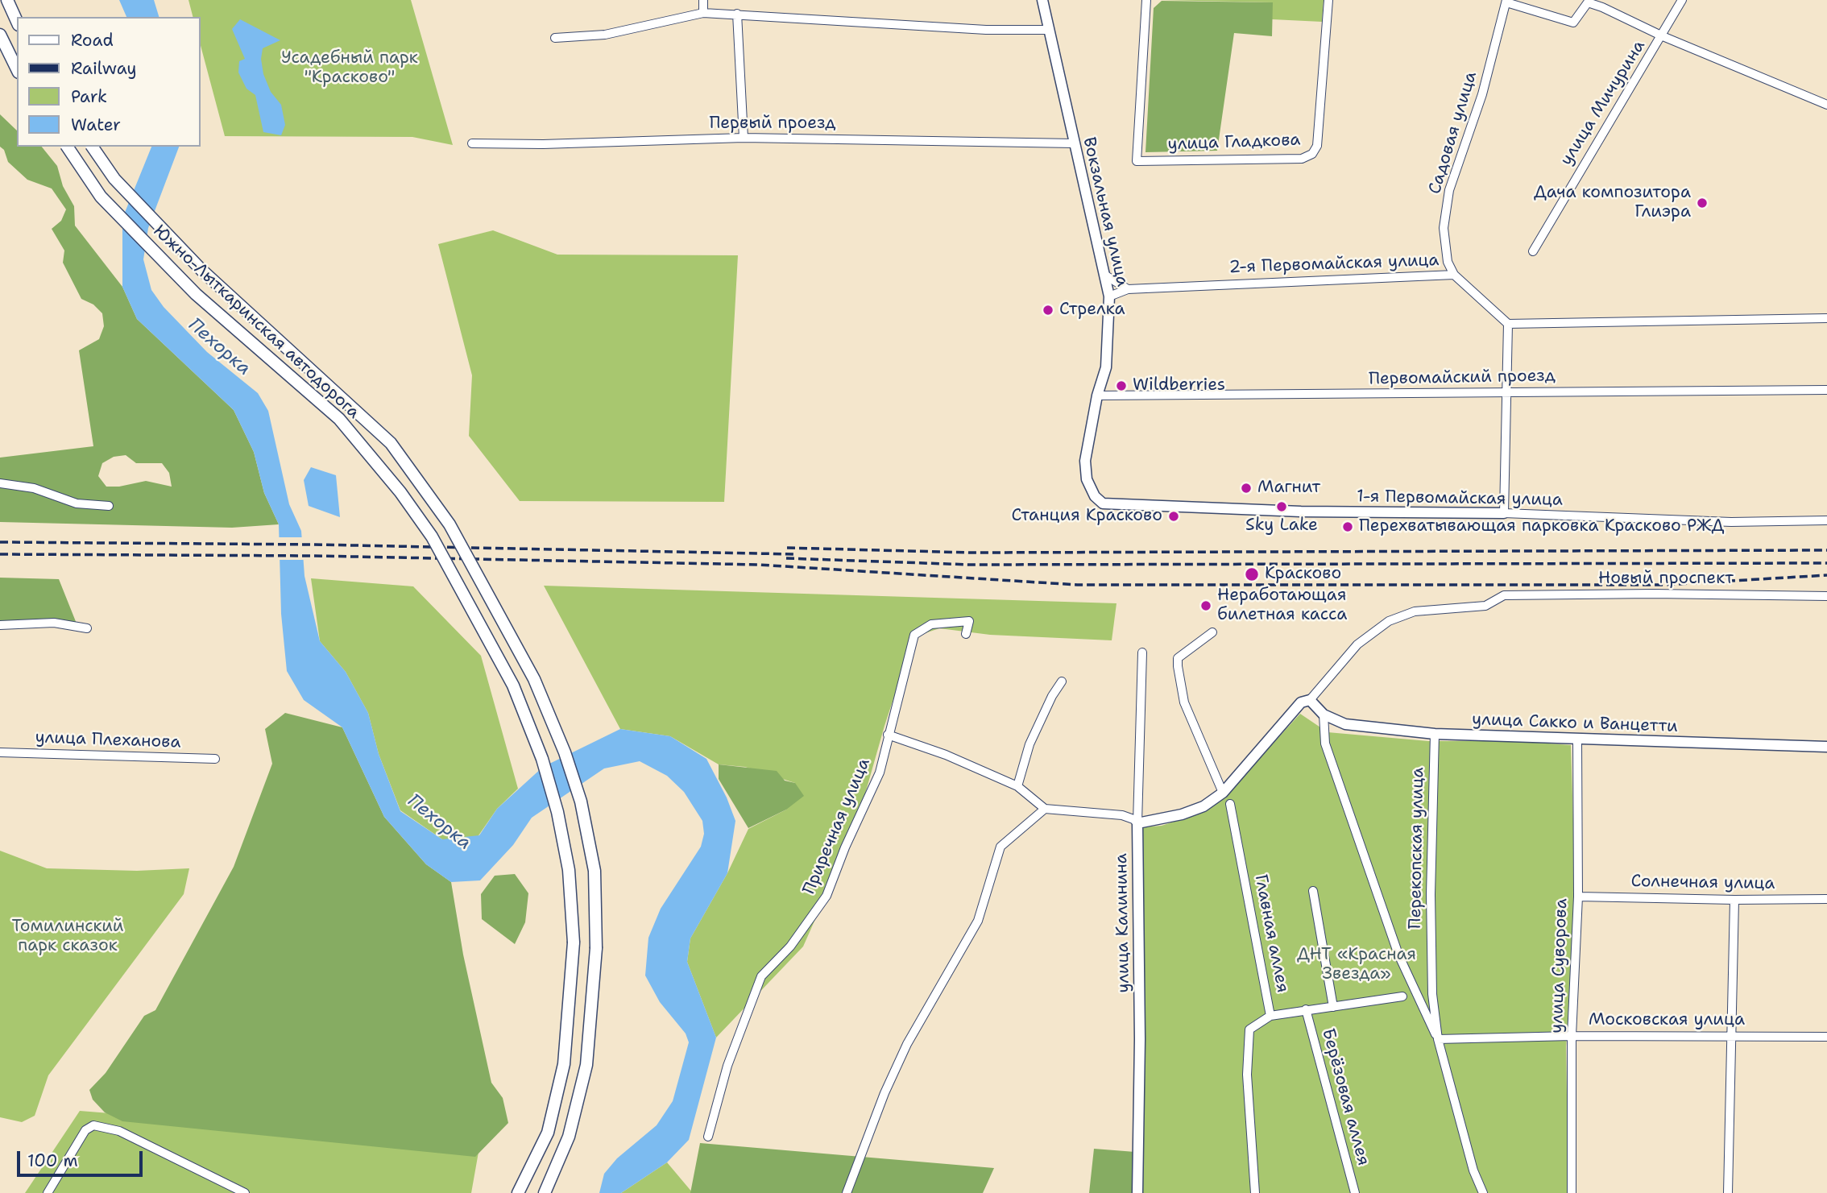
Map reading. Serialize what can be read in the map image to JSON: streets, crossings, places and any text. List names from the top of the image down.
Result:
{
  "streets": {
    "main road": [
      "Вокзальная улица",
      "Южно-Лыткаринская автодорога",
      "1-я Первомайская улица",
      "улица Сакко и Ванцетти",
      "улица Калинина"
    ],
    "street": [
      "улица Мичурина",
      "Первый проезд",
      "Садовая улица",
      "улица Гладкова",
      "2-я Первомайская улица",
      "Первомайский проезд",
      "Новый проспект",
      "улица Плеханова",
      "Приречная улица",
      "Перекопская улица",
      "Солнечная улица",
      "Главная аллея",
      "улица Суворова",
      "Московская улица",
      "Берёзовая аллея"
    ]
  },
  "crossings": [
    ["Первый проезд", "Вокзальная улица"],
    ["Садовая улица", "2-я Первомайская улица"],
    ["Вокзальная улица", "2-я Первомайская улица"],
    ["Вокзальная улица", "Первомайский проезд"],
    ["Вокзальная улица", "1-я Первомайская улица"],
    ["улица Сакко и Ванцетти", "Перекопская улица"],
    ["улица Сакко и Ванцетти", "улица Суворова"],
    ["Перекопская улица", "Московская улица"],
    ["Солнечная улица", "улица Суворова"],
    ["улица Суворова", "Московская улица"]
  ],
  "water": ["Пехорка"],
  "parks": ["Усадебный парк \"Красково\"", "Томилинский парк сказок", "ДНТ «Красная Звезда»"],
  "places": [
    "Дача композитора Глиэра",
    "Стрелка",
    "Wildberries",
    "Магнит",
    "Sky Lake",
    "Станция Красково",
    "Перехватывающая парковка Красково РЖД",
    "Красково",
    "Неработающая билетная касса"
  ],
  "legend": [
    "Road",
    "Railway",
    "Park",
    "Water"
  ],
  "scale_bar": "100 m"
}
